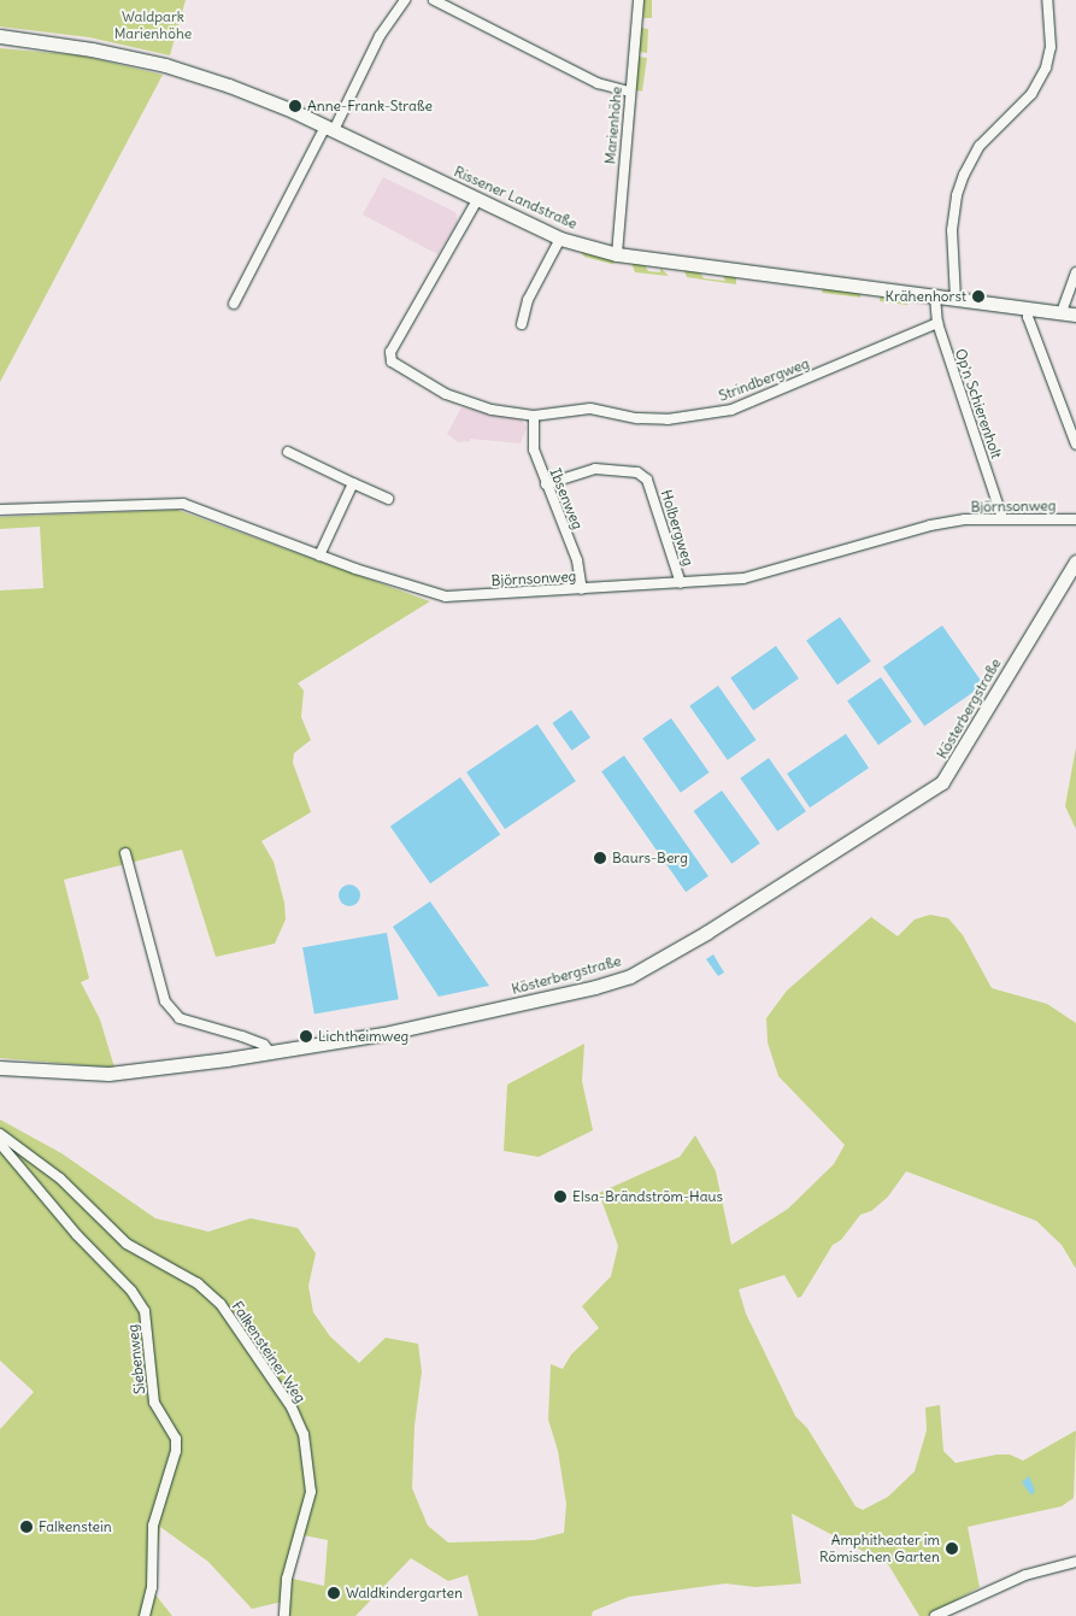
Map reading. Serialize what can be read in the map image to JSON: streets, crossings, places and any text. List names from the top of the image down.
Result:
{
  "streets": {
    "street": [
      "Marienhöhe",
      "Rissener Landstraße",
      "Strindbergweg",
      "Op'n Schierenholt",
      "Ibsenweg",
      "Björnsonweg",
      "Holbergweg",
      "Kösterbergstraße",
      "Falkensteiner Weg",
      "Siebenweg"
    ]
  },
  "crossings": [
    ["Marienhöhe", "Rissener Landstraße"],
    ["Rissener Landstraße", "Strindbergweg"],
    ["Rissener Landstraße", "Op'n Schierenholt"],
    ["Strindbergweg", "Op'n Schierenholt"],
    ["Strindbergweg", "Ibsenweg"],
    ["Op'n Schierenholt", "Björnsonweg"],
    ["Ibsenweg", "Björnsonweg"],
    ["Ibsenweg", "Holbergweg"],
    ["Björnsonweg", "Holbergweg"]
  ],
  "parks": ["Waldpark Marienhöhe"],
  "places": [
    "Anne-Frank-Straße",
    "Krähenhorst",
    "Baurs-Berg",
    "Lichtheimweg",
    "Elsa-Brändström-Haus",
    "Falkenstein",
    "Amphitheater im Römischen Garten",
    "Waldkindergarten"
  ]
}
